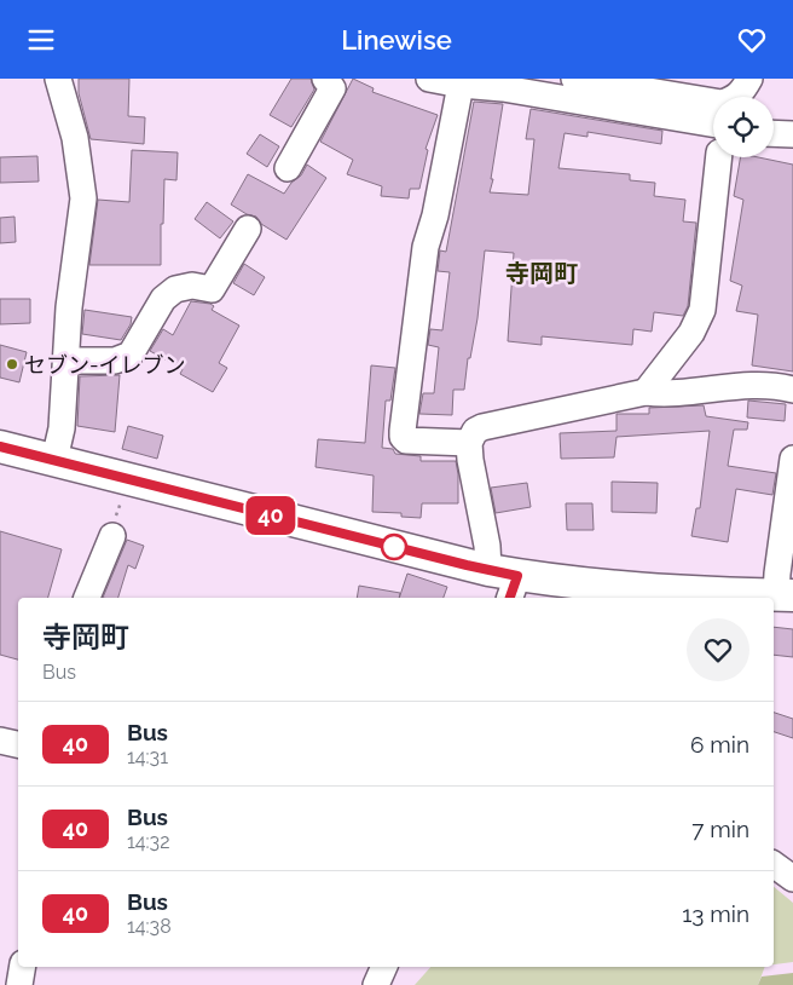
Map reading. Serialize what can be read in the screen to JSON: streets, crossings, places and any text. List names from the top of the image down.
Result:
{
  "districts": ["寺岡町"],
  "places": ["セブン-イレブン"],
  "lines": ["bus line 40"],
  "page": {
    "header": "Linewise",
    "on_map": "40",
    "heading": ["寺岡町", "Bus"],
    "list": [
      {
        "mark": "40",
        "name": "Bus",
        "note": "14:31",
        "value": "6 min"
      },
      {
        "mark": "40",
        "name": "Bus",
        "note": "14:32",
        "value": "7 min"
      },
      {
        "mark": "40",
        "name": "Bus",
        "note": "14:38",
        "value": "13 min"
      }
    ]
  }
}
